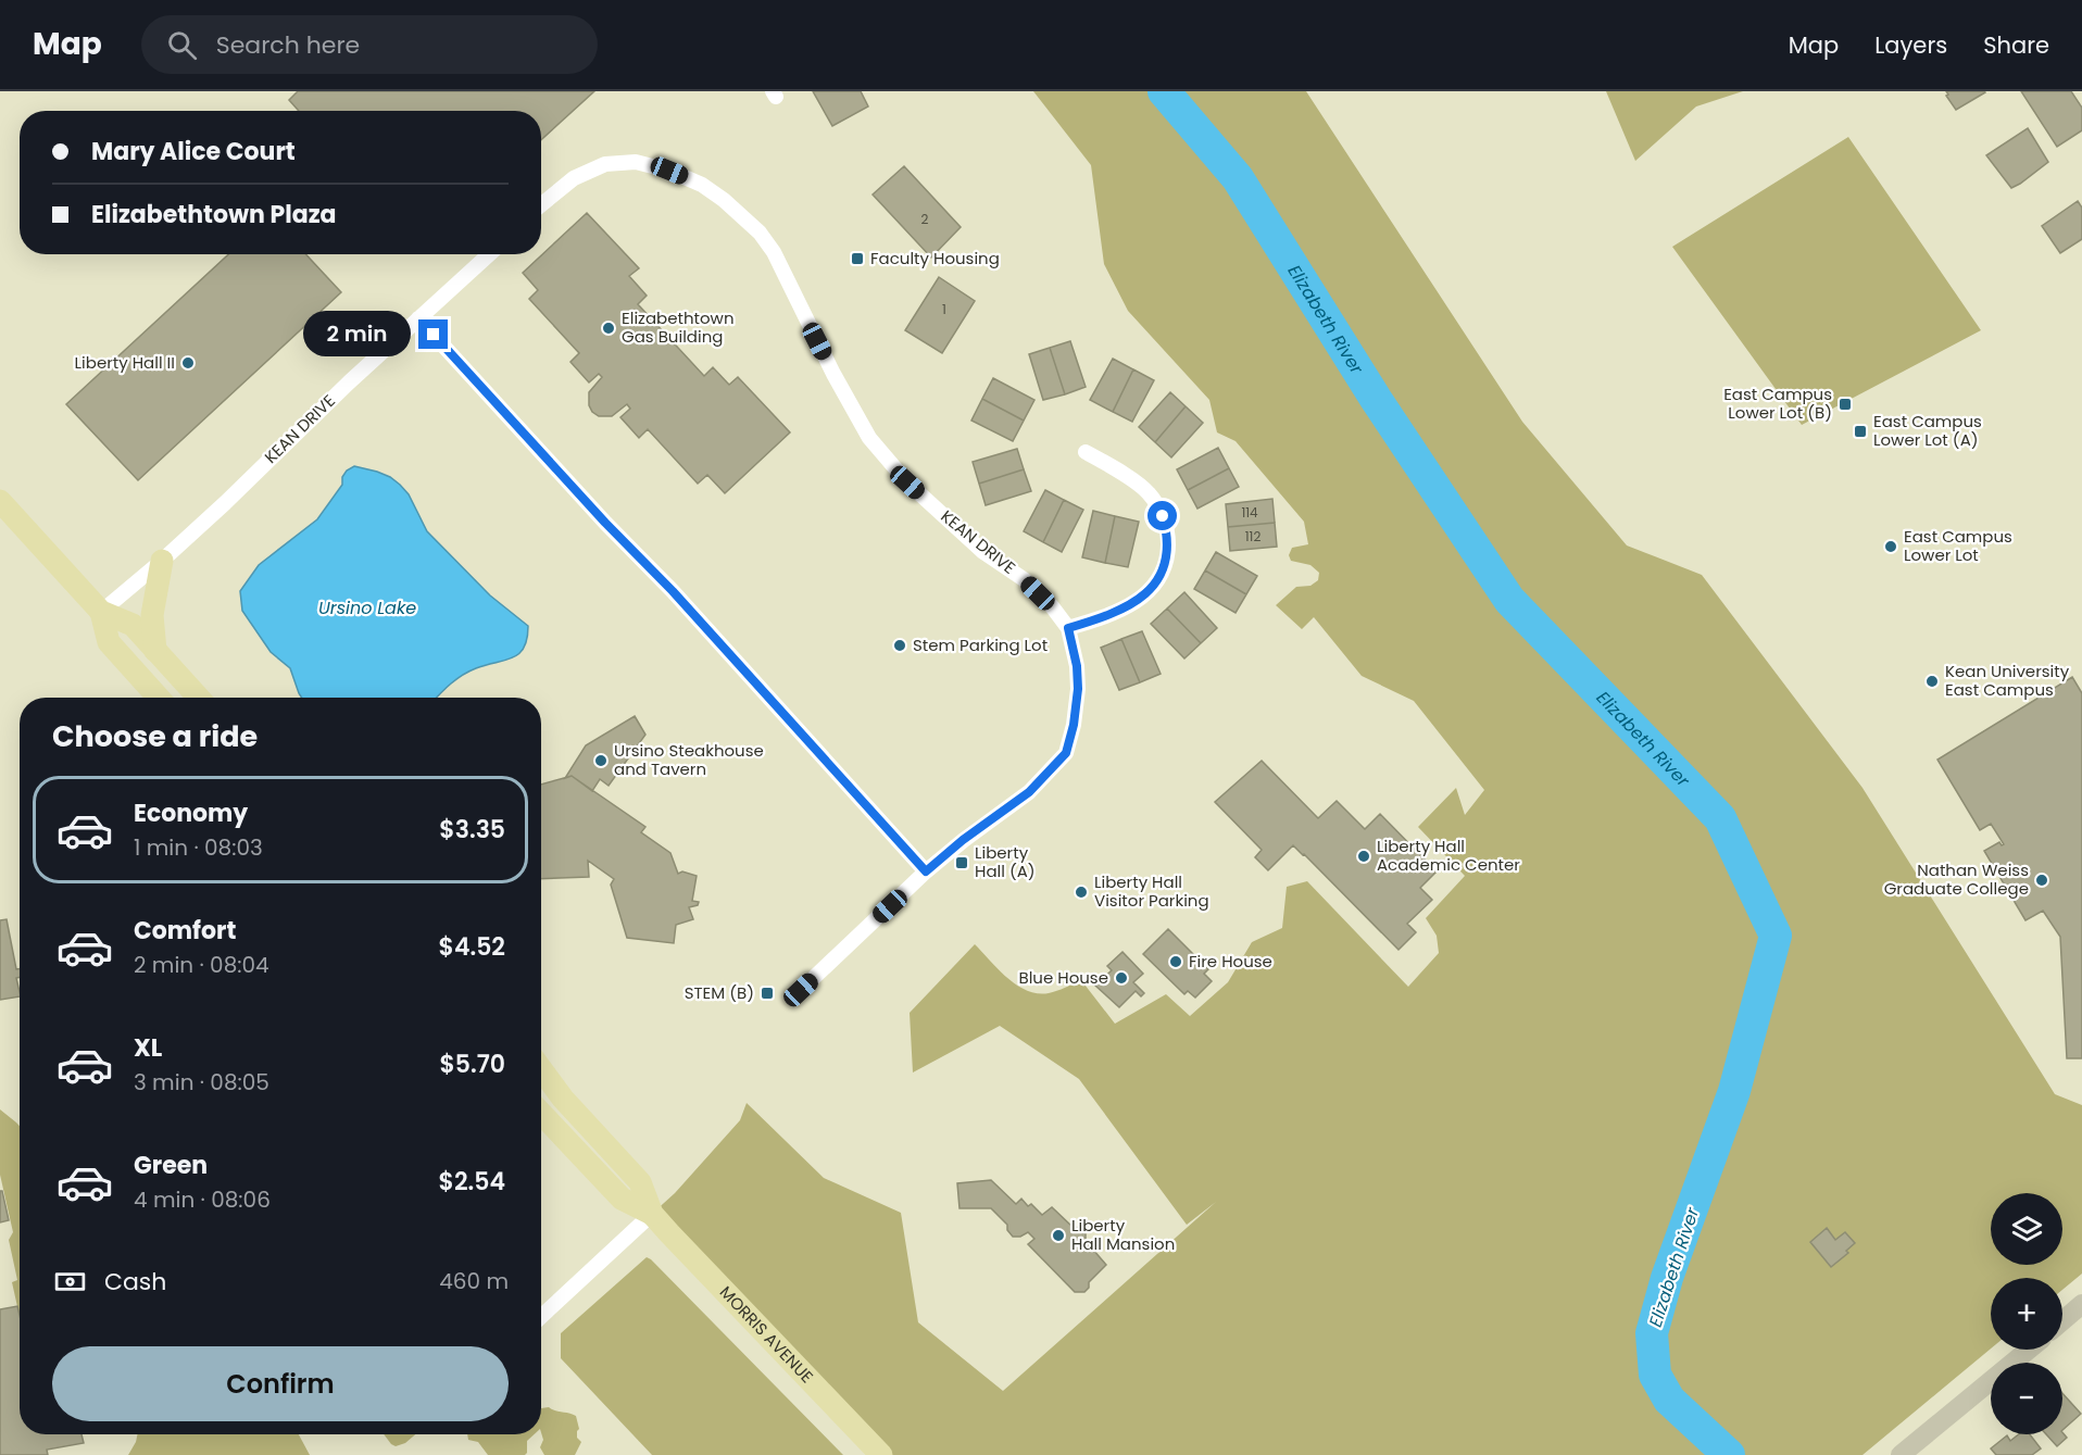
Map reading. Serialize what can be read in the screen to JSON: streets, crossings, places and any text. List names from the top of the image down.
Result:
{
  "streets": {
    "main road": ["MORRIS AVENUE"],
    "street": ["KEAN DRIVE"]
  },
  "water": ["Elizabeth River", "Ursino Lake"],
  "places": {
    "transit": [
      "Faculty Housing",
      "East Campus Lower Lot (B)",
      "East Campus Lower Lot (A)",
      "Liberty Hall (A)",
      "STEM (B)"
    ],
    "other": [
      "Elizabethtown Gas Building",
      "Liberty Hall II",
      "East Campus Lower Lot",
      "Stem Parking Lot",
      "Kean University East Campus",
      "Ursino Steakhouse and Tavern",
      "Liberty Hall Academic Center",
      "Nathan Weiss Graduate College",
      "Liberty Hall Visitor Parking",
      "Fire House",
      "Blue House",
      "Liberty Hall Mansion"
    ]
  },
  "house_numbers": [
    "2",
    "1",
    "114",
    "112"
  ],
  "page": {
    "header": "Map",
    "search": "Search here",
    "nav": ["Map", "Layers", "Share"],
    "banner": ["Mary Alice Court", "Elizabethtown Plaza"],
    "bubble": "2 min",
    "heading": "Choose a ride",
    "list": [
      {
        "name": "Economy",
        "note": "1 min · 08:03",
        "value": "$3.35"
      },
      {
        "name": "Comfort",
        "note": "2 min · 08:04",
        "value": "$4.52"
      },
      {
        "name": "XL",
        "note": "3 min · 08:05",
        "value": "$5.70"
      },
      {
        "name": "Green",
        "note": "4 min · 08:06",
        "value": "$2.54"
      }
    ],
    "map_buttons": ["+", "−"],
    "pay": ["Cash", "460 m"],
    "buttons": "Confirm"
  }
}
